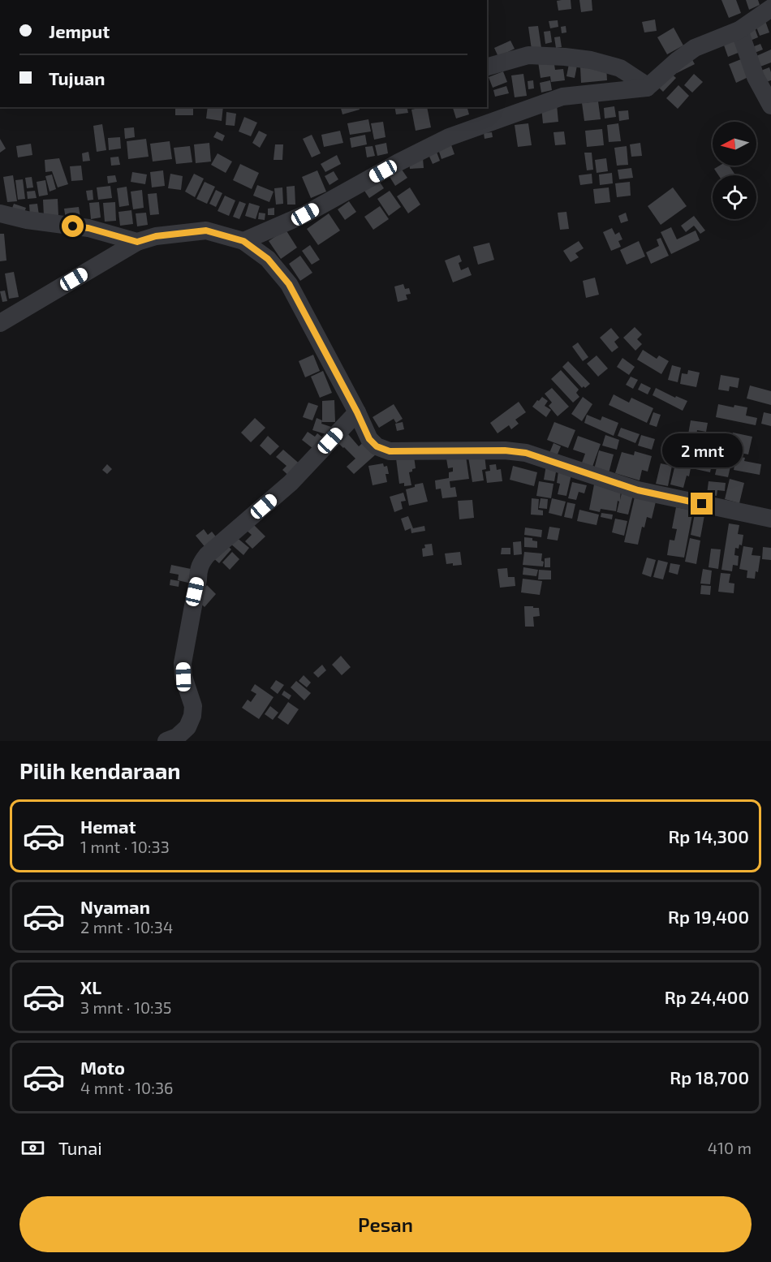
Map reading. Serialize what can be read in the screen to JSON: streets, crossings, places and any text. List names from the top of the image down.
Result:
{
  "north": "left",
  "page": {
    "banner": ["Jemput", "Tujuan"],
    "bubble": "2 mnt",
    "heading": "Pilih kendaraan",
    "list": [
      {
        "name": "Hemat",
        "note": "1 mnt · 10:33",
        "value": "Rp 14,300"
      },
      {
        "name": "Nyaman",
        "note": "2 mnt · 10:34",
        "value": "Rp 19,400"
      },
      {
        "name": "XL",
        "note": "3 mnt · 10:35",
        "value": "Rp 24,400"
      },
      {
        "name": "Moto",
        "note": "4 mnt · 10:36",
        "value": "Rp 18,700"
      }
    ],
    "pay": ["Tunai", "410 m"],
    "buttons": "Pesan"
  }
}
